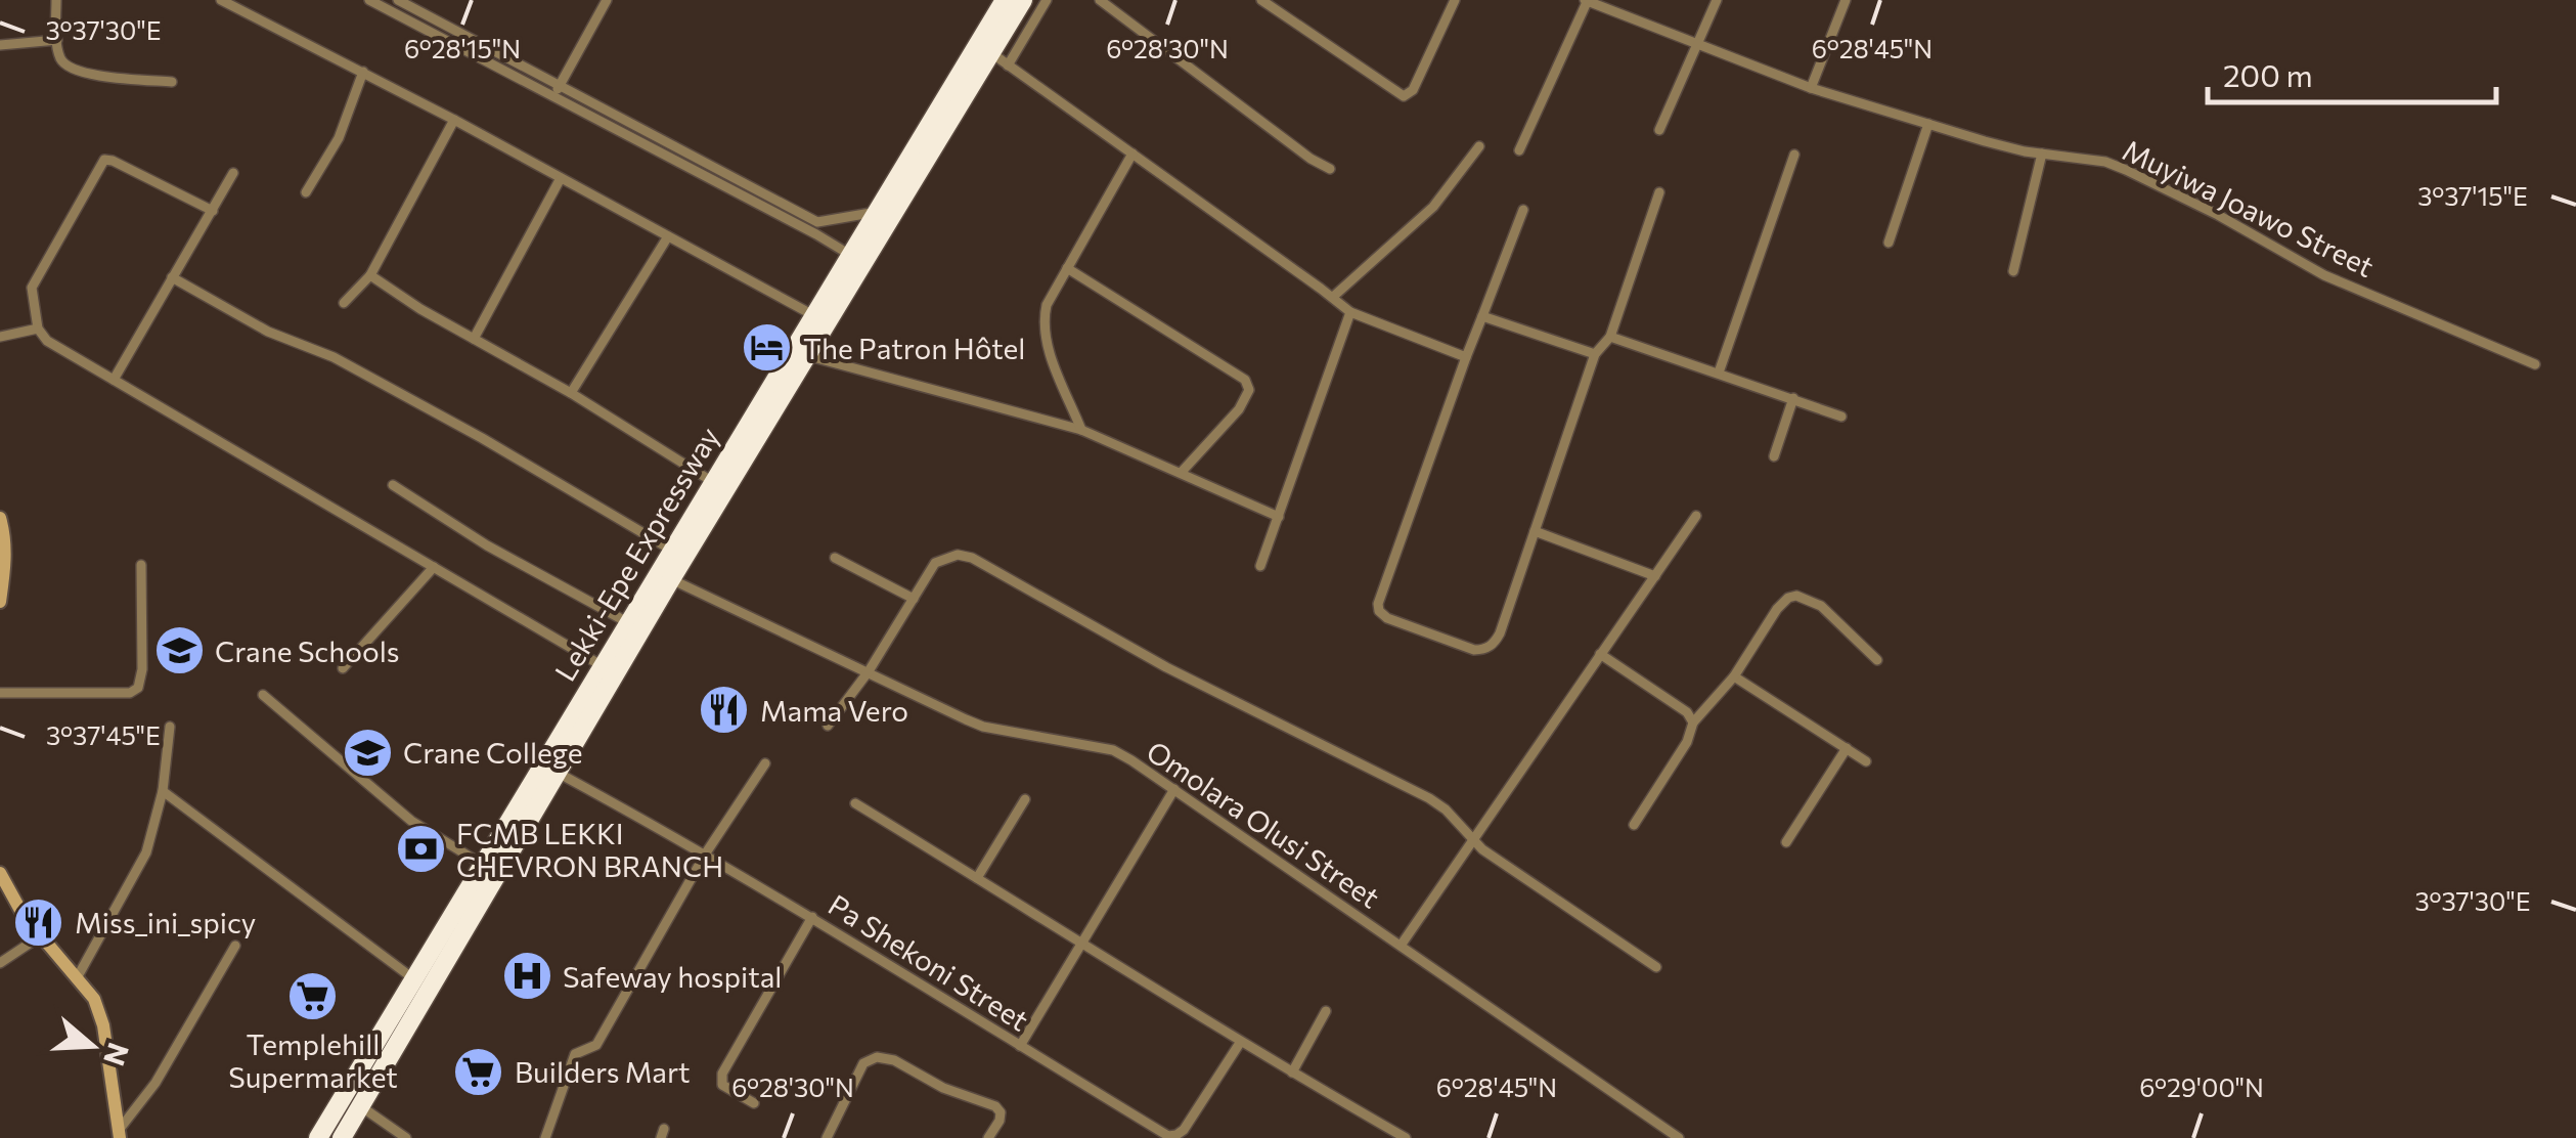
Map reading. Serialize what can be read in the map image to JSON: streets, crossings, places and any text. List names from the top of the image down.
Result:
{
  "streets": {
    "highway": ["Lekki-Epe Expressway"],
    "street": ["Muyiwa Joawo Street", "Omolara Olusi Street", "Pa Shekoni Street"]
  },
  "crossings": [
    ["Lekki-Epe Expressway", "Omolara Olusi Street"],
    ["Lekki-Epe Expressway", "Pa Shekoni Street"]
  ],
  "places": {
    "hotel": ["The Patron Hôtel"],
    "school or university": ["Crane Schools", "Crane College"],
    "restaurant": ["Mama Vero", "Miss_ini_spicy"],
    "bank": ["FCMB LEKKI CHEVRON BRANCH"],
    "hospital": ["Safeway hospital"],
    "supermarket": ["Templehill Supermarket", "Builders Mart"]
  },
  "scale_bar": "200 m",
  "north": "right",
  "coordinates": [
    "3°37'30\"E",
    "6°28'15\"N",
    "6°28'30\"N",
    "6°28'45\"N",
    "3°37'15\"E",
    "3°37'45\"E",
    "6°29'00\"N"
  ]
}
